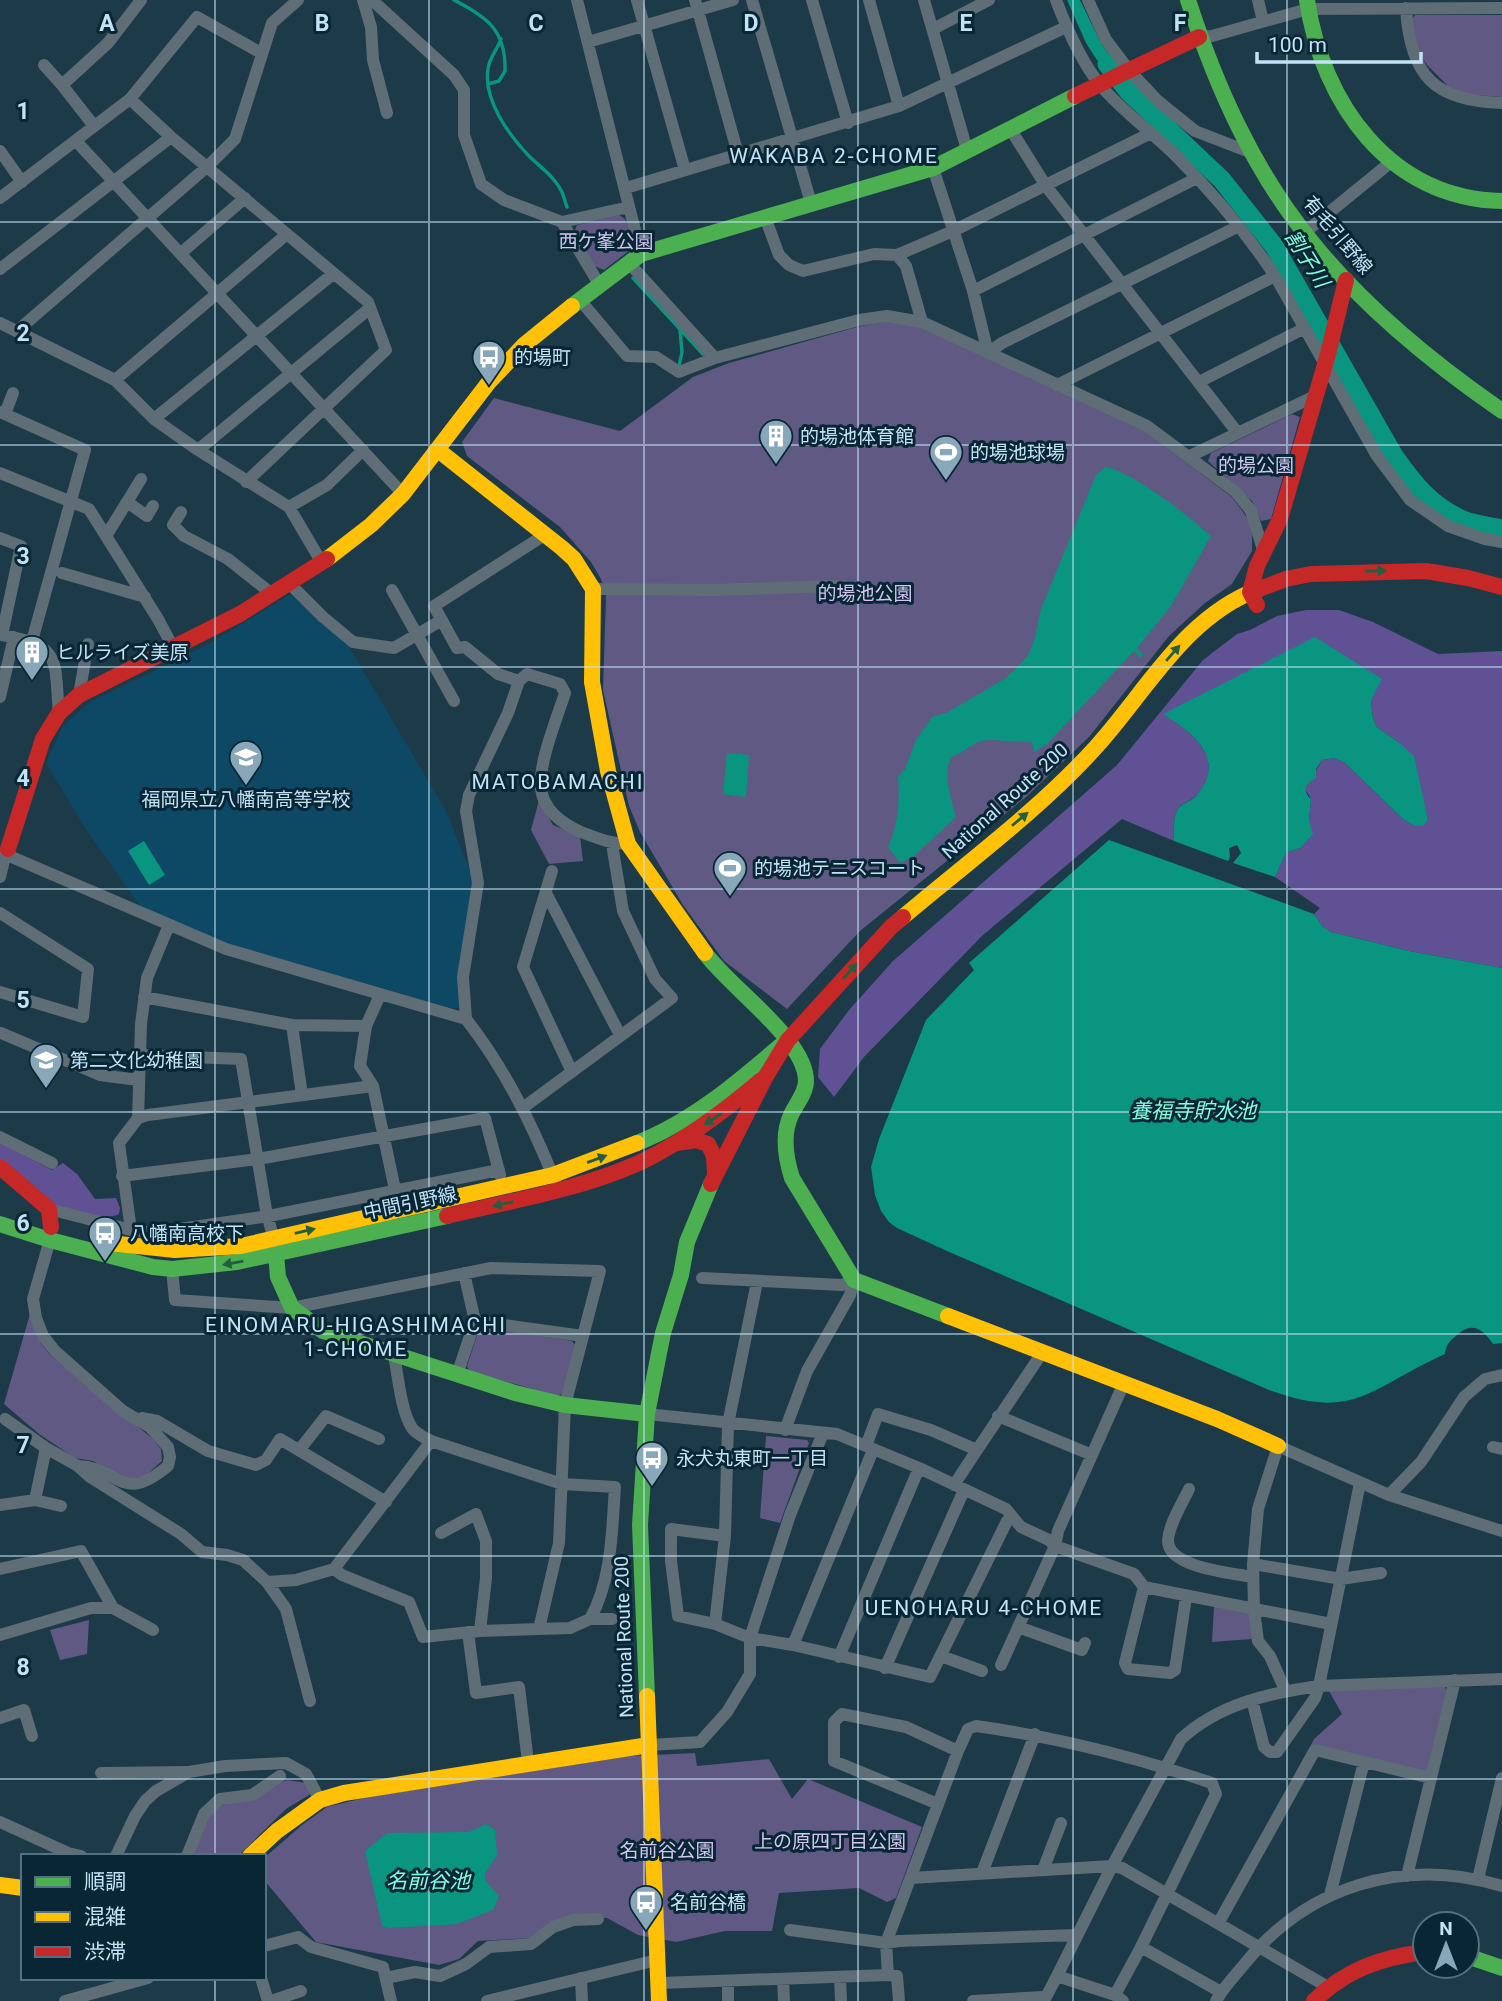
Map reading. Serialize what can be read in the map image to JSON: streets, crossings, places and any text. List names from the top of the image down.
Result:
{
  "streets": {
    "main road": ["有毛引野線", "National Route 200", "中間引野線"]
  },
  "crossings": [
    ["National Route 200", "中間引野線"]
  ],
  "districts": [
    "WAKABA 2-CHOME",
    "MATOBAMACHI",
    "EINOMARU-HIGASHIMACHI 1-CHOME",
    "UENOHARU 4-CHOME"
  ],
  "water": ["割子川", "養福寺貯水池", "名前谷池"],
  "parks": [
    "西ケ峯公園",
    "的場公園",
    "的場池公園",
    "上の原四丁目公園",
    "名前谷公園"
  ],
  "places": {
    "bus stop": [
      "的場町",
      "八幡南高校下",
      "永犬丸東町一丁目",
      "名前谷橋"
    ],
    "building": ["的場池体育館", "ヒルライズ美原"],
    "sports": ["的場池球場", "的場池テニスコート"],
    "school or university": ["福岡県立八幡南高等学校", "第二文化幼稚園"]
  },
  "legend": ["順調", "混雑", "渋滞"],
  "scale_bar": "100 m",
  "north": "top",
  "grid": {
    "columns": [
      "A",
      "B",
      "C",
      "D",
      "E",
      "F"
    ],
    "rows": [
      "1",
      "2",
      "3",
      "4",
      "5",
      "6",
      "7",
      "8"
    ]
  }
}
